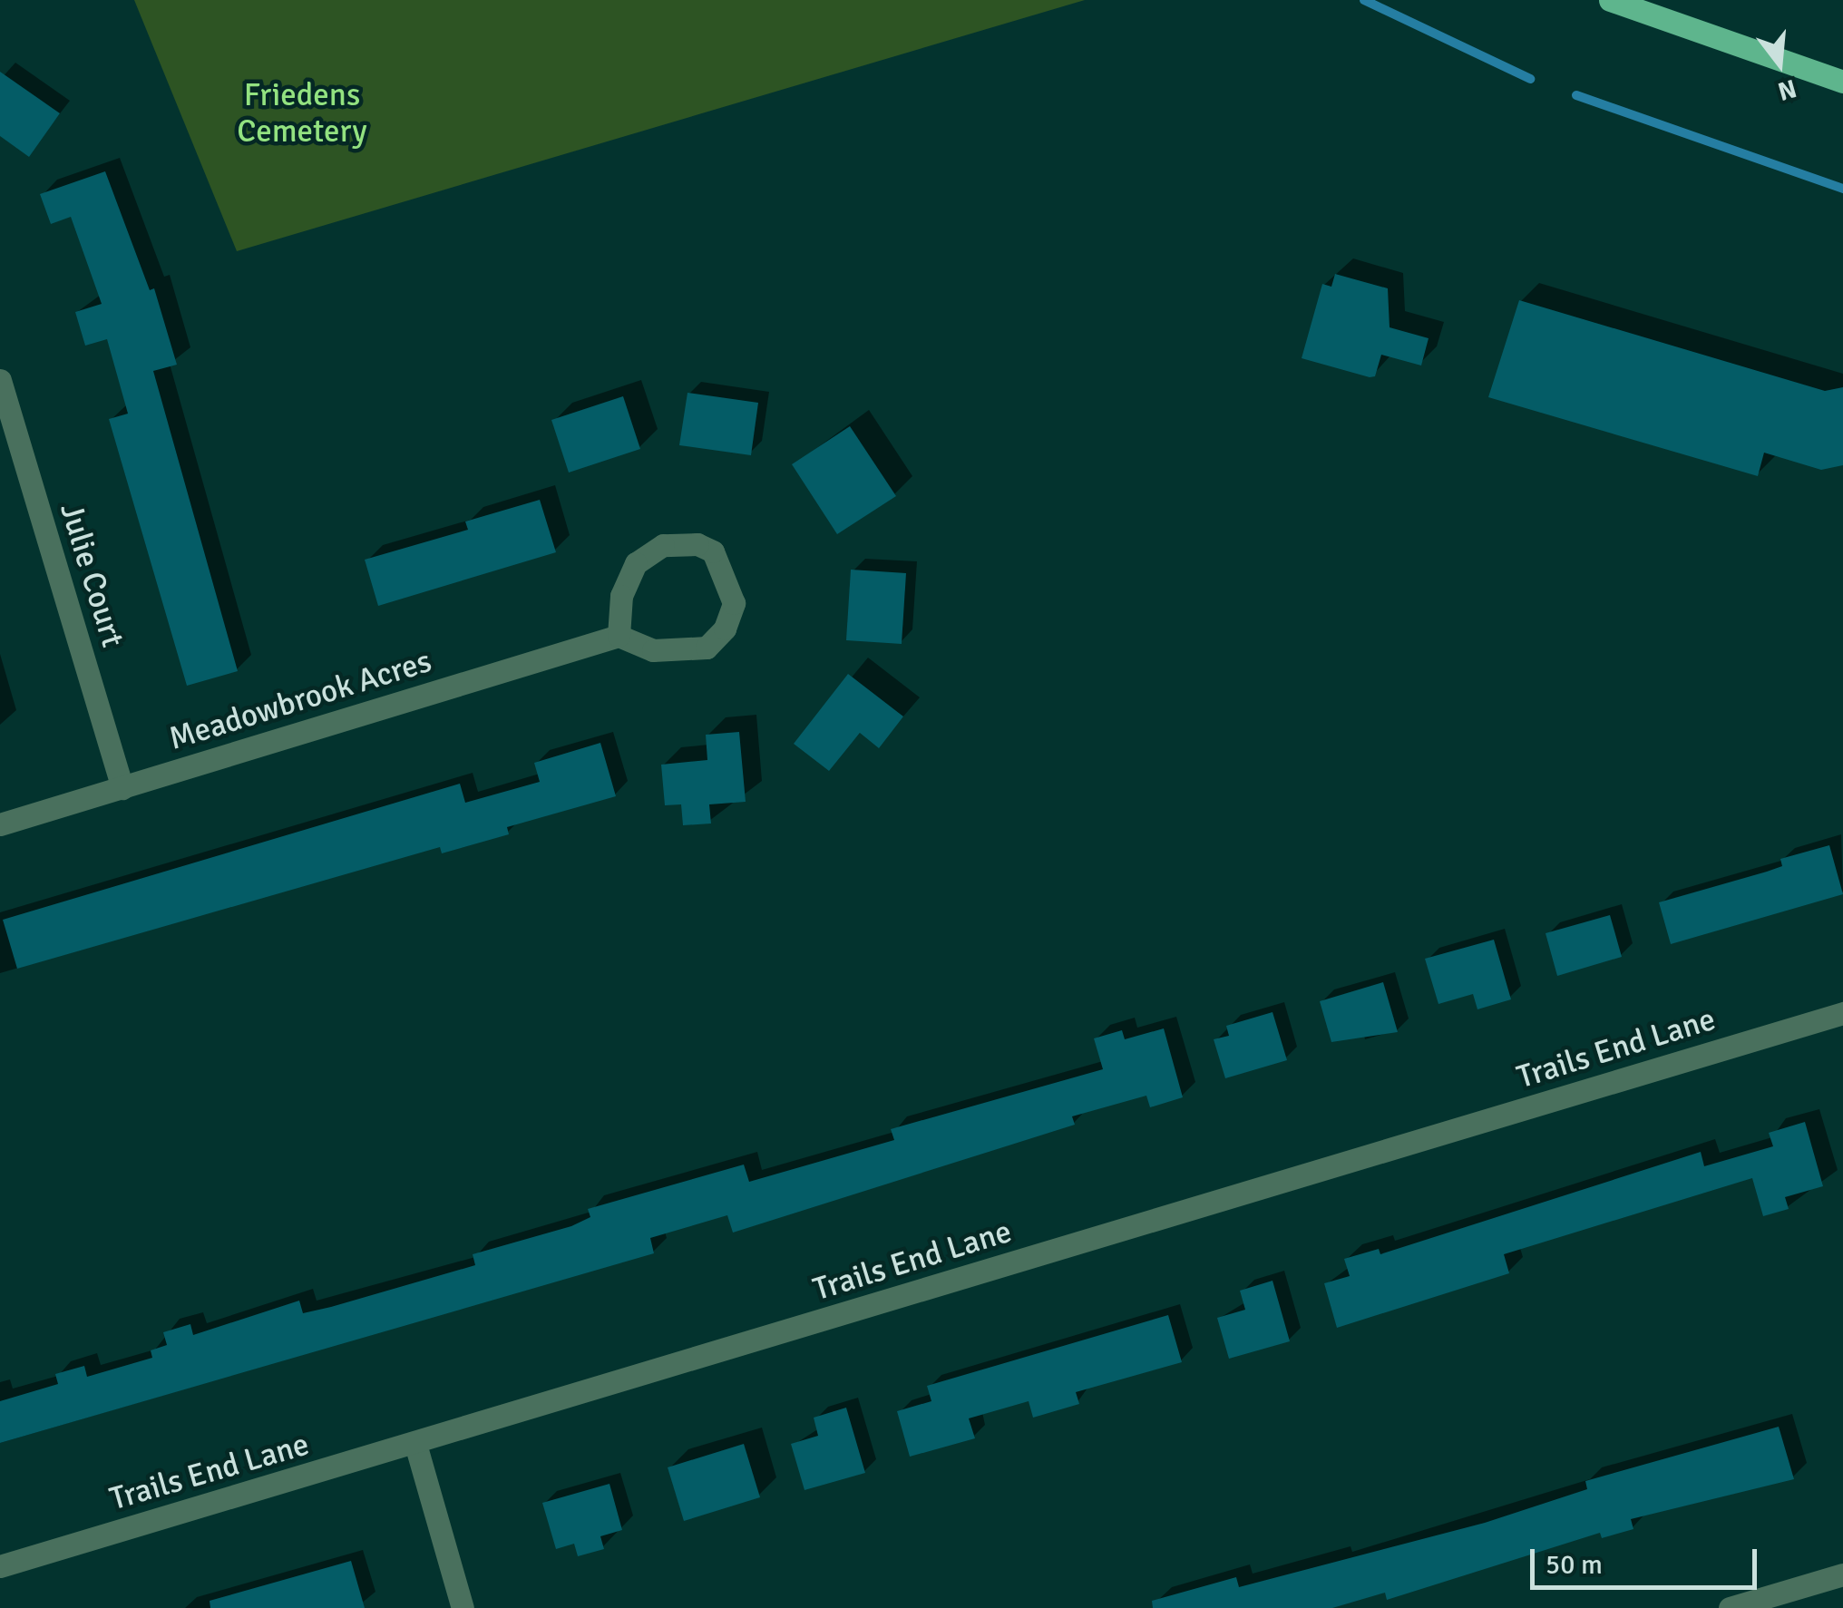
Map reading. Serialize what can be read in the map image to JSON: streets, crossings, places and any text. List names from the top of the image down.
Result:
{
  "streets": {
    "street": ["Julie Court", "Meadowbrook Acres", "Trails End Lane"]
  },
  "crossings": [
    ["Julie Court", "Meadowbrook Acres"]
  ],
  "parks": ["Friedens Cemetery"],
  "scale_bar": "50 m",
  "north": "bottom"
}
